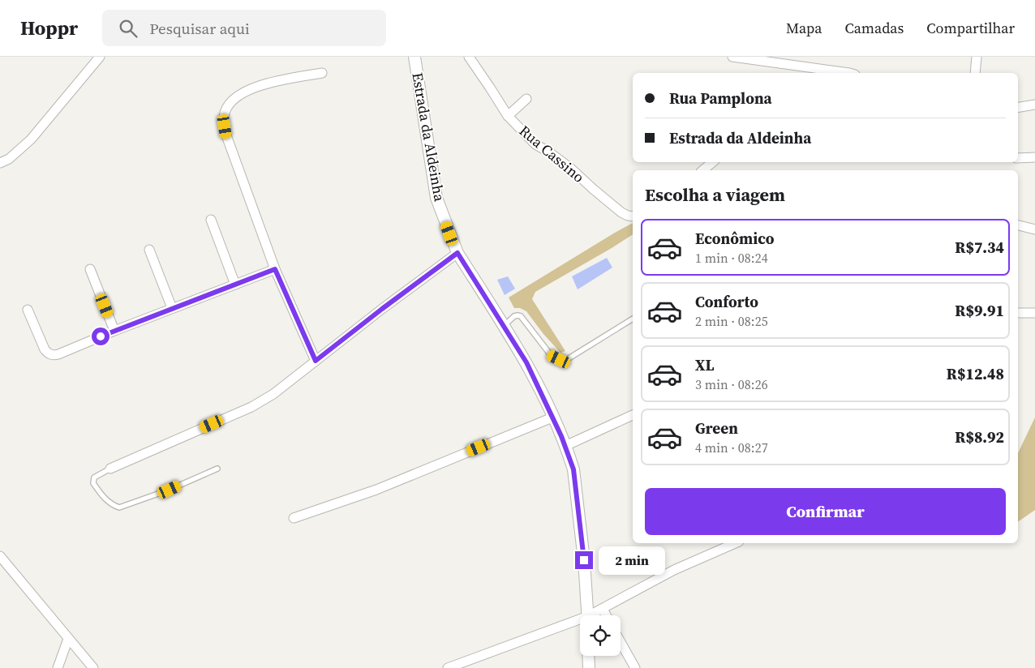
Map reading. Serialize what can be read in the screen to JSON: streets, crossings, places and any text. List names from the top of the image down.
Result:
{
  "streets": {
    "street": ["Estrada da Aldeinha", "Rua Cassino"]
  },
  "page": {
    "header": "Hoppr",
    "search": "Pesquisar aqui",
    "nav": ["Mapa", "Camadas", "Compartilhar"],
    "banner": ["Rua Pamplona", "Estrada da Aldeinha"],
    "heading": "Escolha a viagem",
    "list": [
      {
        "name": "Econômico",
        "note": "1 min · 08:24",
        "value": "R$7.34"
      },
      {
        "name": "Conforto",
        "note": "2 min · 08:25",
        "value": "R$9.91"
      },
      {
        "name": "XL",
        "note": "3 min · 08:26",
        "value": "R$12.48"
      },
      {
        "name": "Green",
        "note": "4 min · 08:27",
        "value": "R$8.92"
      }
    ],
    "buttons": "Confirmar",
    "bubble": "2 min"
  }
}
